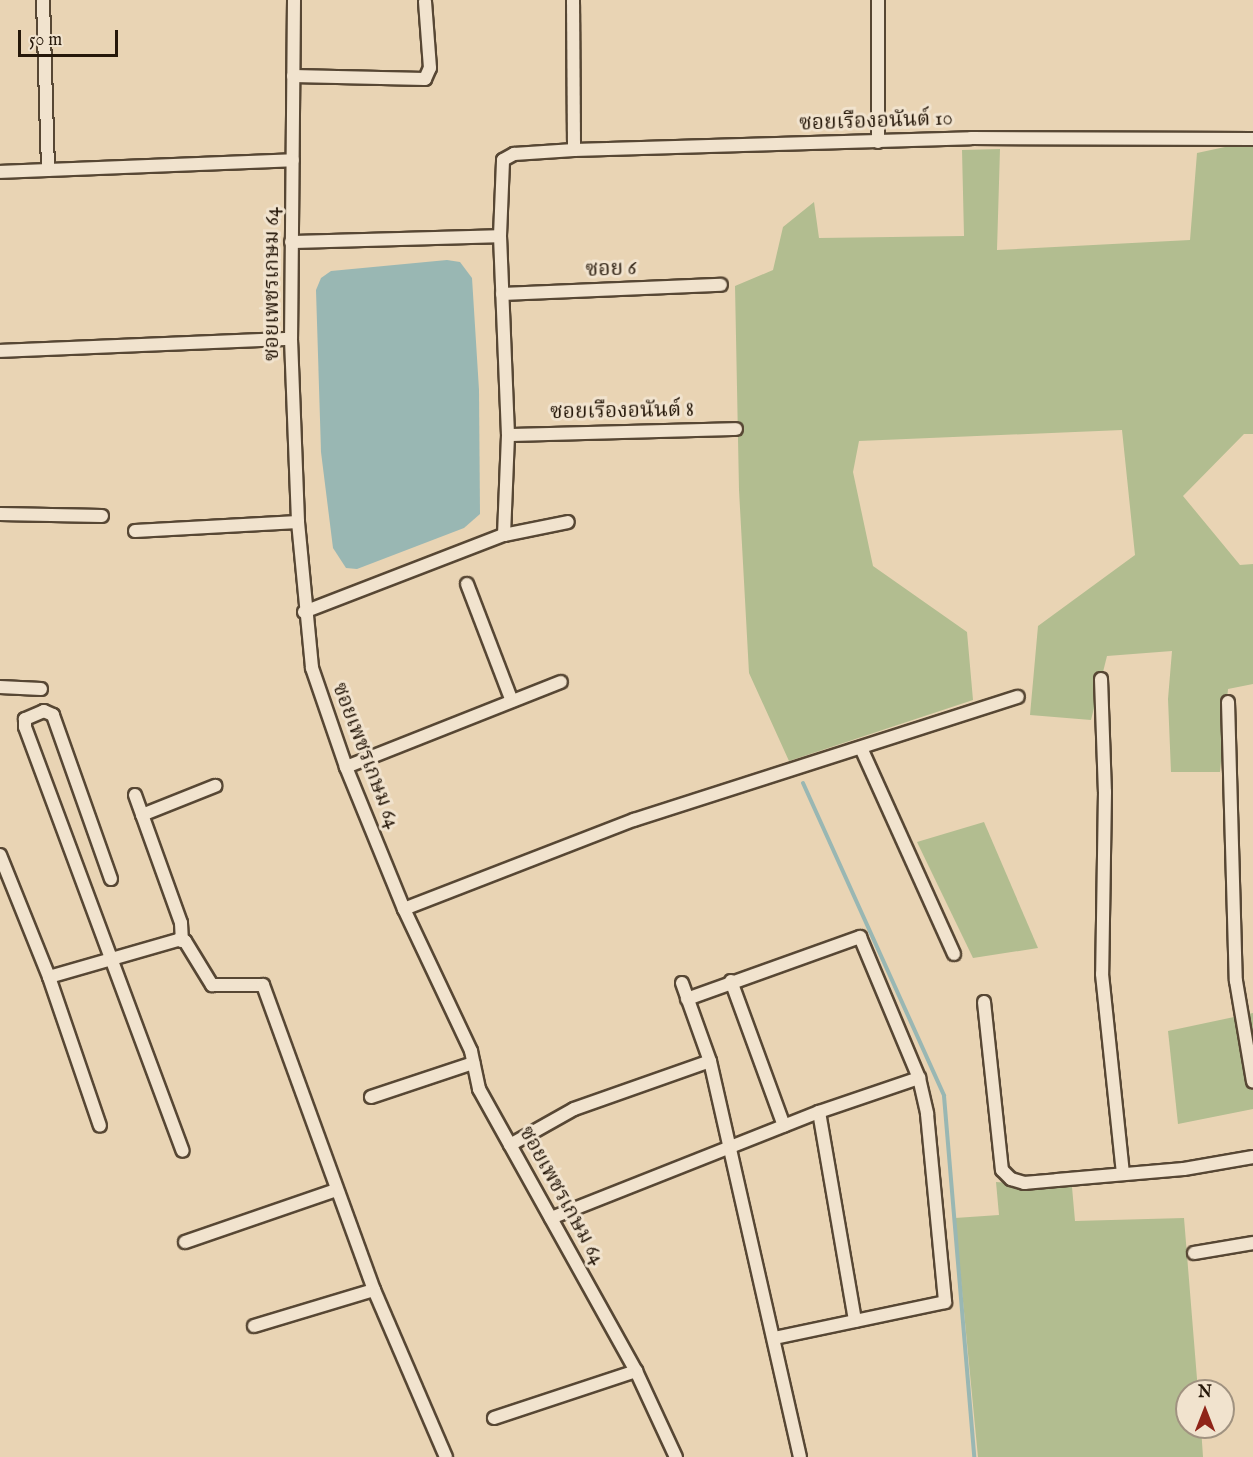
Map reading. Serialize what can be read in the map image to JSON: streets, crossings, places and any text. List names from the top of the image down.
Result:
{
  "streets": {
    "street": [
      "ซอยเรืองอนันต์ 10",
      "ซอย 6",
      "ซอยเพชรเกษม 64",
      "ซอยเรืองอนันต์ 8"
    ]
  },
  "scale_bar": "50 m",
  "north": "top"
}
